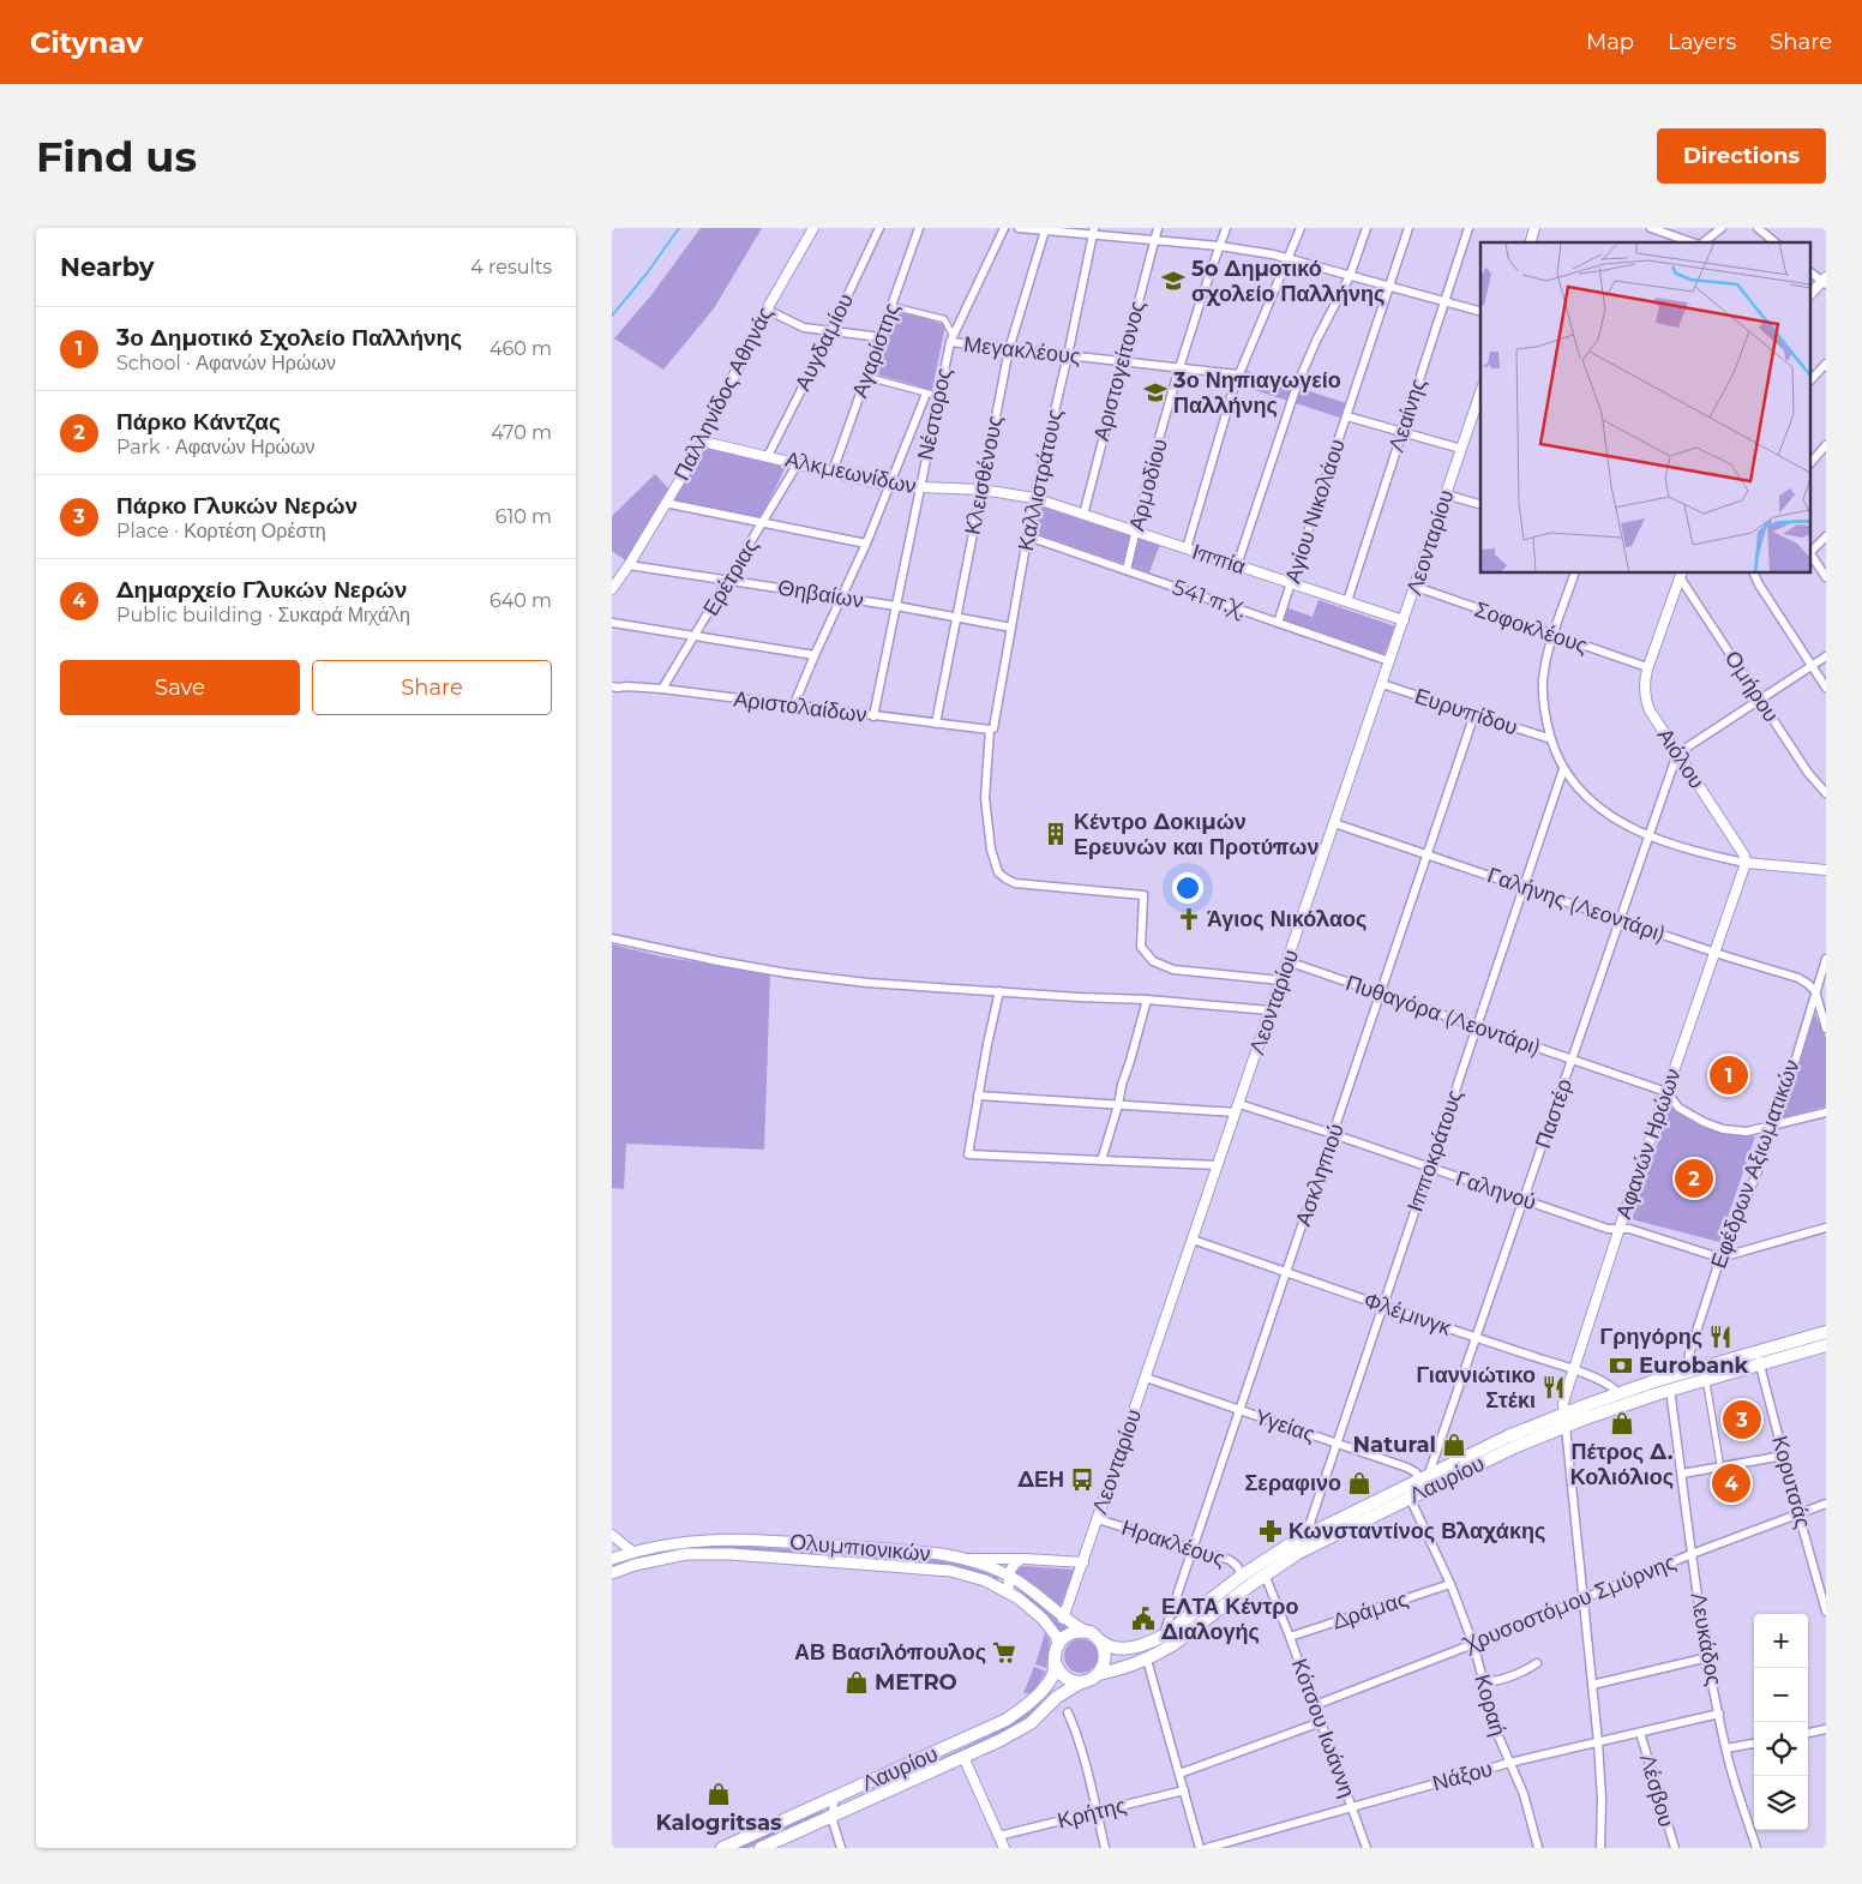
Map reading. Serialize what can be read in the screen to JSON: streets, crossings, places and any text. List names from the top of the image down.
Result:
{
  "streets": {
    "main road": ["Λαυρίου", "Ολυμπιονικών"],
    "street": [
      "Αυγδαμίου",
      "Αγαρίστης",
      "Μεγακλέους",
      "Αριστογείτονος",
      "Παλληνίδος Αθηνάς",
      "Νέστορος",
      "Λεαίνης",
      "Αλκμεωνίδων",
      "Κλεισθένους",
      "Καλλιστράτους",
      "Αρμοδίου",
      "Αγίου Νικολάου",
      "Λεονταρίου",
      "Ιππία",
      "Ερέτριας",
      "Θηβαίων",
      "541 π.Χ.",
      "Σοφοκλέους",
      "Ομήρου",
      "Αριστολαίδων",
      "Ευρυπίδου",
      "Αιόλου",
      "Γαλήνης (Λεοντάρι)",
      "Πυθαγόρα (Λεοντάρι)",
      "Παστέρ",
      "Αφανών Ηρώων",
      "Ιπποκράτους",
      "Εφέδρων Αξιωματικών",
      "Ασκληπιού",
      "Γαληνού",
      "Φλέμινγκ",
      "Υγείας",
      "Κορυτσάς",
      "Ηρακλέους",
      "Χρυσοστόμου Σμύρνης",
      "Δράμας",
      "Λευκάδος",
      "Κοραή",
      "Κότσου Ιωάννη",
      "Νάξου",
      "Λέσβου",
      "Κρήτης"
    ]
  },
  "crossings": [
    ["Αυγδαμίου", "Αλκμεωνίδων"],
    ["Αγαρίστης", "Αλκμεωνίδων"],
    ["Μεγακλέους", "Αριστογείτονος"],
    ["Μεγακλέους", "Νέστορος"],
    ["Μεγακλέους", "Κλεισθένους"],
    ["Μεγακλέους", "Καλλιστράτους"],
    ["Μεγακλέους", "Αρμοδίου"],
    ["Αριστογείτονος", "Ιππία"],
    ["Παλληνίδος Αθηνάς", "Αλκμεωνίδων"],
    ["Παλληνίδος Αθηνάς", "Θηβαίων"],
    ["Νέστορος", "Αλκμεωνίδων"],
    ["Νέστορος", "Θηβαίων"],
    ["Νέστορος", "Αριστολαίδων"],
    ["Λεαίνης", "Ιππία"],
    ["Αλκμεωνίδων", "Κλεισθένους"],
    ["Αλκμεωνίδων", "Καλλιστράτους"],
    ["Αλκμεωνίδων", "Ιππία"],
    ["Αλκμεωνίδων", "Ερέτριας"],
    ["Κλεισθένους", "Θηβαίων"],
    ["Κλεισθένους", "Αριστολαίδων"],
    ["Καλλιστράτους", "Λεονταρίου"],
    ["Καλλιστράτους", "Ιππία"],
    ["Καλλιστράτους", "Θηβαίων"],
    ["Καλλιστράτους", "541 π.Χ."],
    ["Καλλιστράτους", "Αριστολαίδων"],
    ["Αρμοδίου", "Ιππία"],
    ["Αρμοδίου", "541 π.Χ."],
    ["Αγίου Νικολάου", "Ιππία"],
    ["Αγίου Νικολάου", "541 π.Χ."],
    ["Λεονταρίου", "Ιππία"],
    ["Λεονταρίου", "541 π.Χ."],
    ["Λεονταρίου", "Σοφοκλέους"],
    ["Λεονταρίου", "Ευρυπίδου"],
    ["Λεονταρίου", "Γαλήνης (Λεοντάρι)"],
    ["Λεονταρίου", "Πυθαγόρα (Λεοντάρι)"],
    ["Λεονταρίου", "Γαληνού"],
    ["Λεονταρίου", "Φλέμινγκ"],
    ["Λεονταρίου", "Υγείας"],
    ["Λεονταρίου", "Ηρακλέους"],
    ["Λεονταρίου", "Ολυμπιονικών"],
    ["Ερέτριας", "Θηβαίων"],
    ["Ερέτριας", "Αριστολαίδων"],
    ["Σοφοκλέους", "Αιόλου"],
    ["Ομήρου", "Αιόλου"],
    ["Ευρυπίδου", "Ασκληπιού"],
    ["Αιόλου", "Παστέρ"],
    ["Αιόλου", "Αφανών Ηρώων"],
    ["Γαλήνης (Λεοντάρι)", "Παστέρ"],
    ["Γαλήνης (Λεοντάρι)", "Αφανών Ηρώων"],
    ["Γαλήνης (Λεοντάρι)", "Ιπποκράτους"],
    ["Γαλήνης (Λεοντάρι)", "Εφέδρων Αξιωματικών"],
    ["Γαλήνης (Λεοντάρι)", "Ασκληπιού"],
    ["Πυθαγόρα (Λεοντάρι)", "Παστέρ"],
    ["Πυθαγόρα (Λεοντάρι)", "Αφανών Ηρώων"],
    ["Πυθαγόρα (Λεοντάρι)", "Ιπποκράτους"],
    ["Πυθαγόρα (Λεοντάρι)", "Ασκληπιού"],
    ["Παστέρ", "Γαληνού"],
    ["Παστέρ", "Φλέμινγκ"],
    ["Παστέρ", "Υγείας"],
    ["Παστέρ", "Λαυρίου"],
    ["Αφανών Ηρώων", "Γαληνού"],
    ["Αφανών Ηρώων", "Φλέμινγκ"],
    ["Αφανών Ηρώων", "Λαυρίου"],
    ["Ιπποκράτους", "Γαληνού"],
    ["Ιπποκράτους", "Φλέμινγκ"],
    ["Ιπποκράτους", "Υγείας"],
    ["Ιπποκράτους", "Λαυρίου"],
    ["Εφέδρων Αξιωματικών", "Γαληνού"],
    ["Εφέδρων Αξιωματικών", "Λαυρίου"],
    ["Ασκληπιού", "Γαληνού"],
    ["Ασκληπιού", "Φλέμινγκ"],
    ["Ασκληπιού", "Υγείας"],
    ["Ασκληπιού", "Λαυρίου"],
    ["Ασκληπιού", "Ηρακλέους"],
    ["Φλέμινγκ", "Λαυρίου"],
    ["Υγείας", "Λαυρίου"],
    ["Λαυρίου", "Κορυτσάς"],
    ["Λαυρίου", "Ηρακλέους"],
    ["Λαυρίου", "Ολυμπιονικών"],
    ["Λαυρίου", "Λευκάδος"],
    ["Λαυρίου", "Κοραή"],
    ["Λαυρίου", "Κότσου Ιωάννη"],
    ["Κορυτσάς", "Χρυσοστόμου Σμύρνης"],
    ["Χρυσοστόμου Σμύρνης", "Λευκάδος"],
    ["Χρυσοστόμου Σμύρνης", "Κοραή"],
    ["Χρυσοστόμου Σμύρνης", "Κότσου Ιωάννη"],
    ["Δράμας", "Κοραή"],
    ["Δράμας", "Κότσου Ιωάννη"],
    ["Λευκάδος", "Νάξου"],
    ["Κοραή", "Νάξου"],
    ["Κότσου Ιωάννη", "Νάξου"],
    ["Νάξου", "Λέσβου"]
  ],
  "places": {
    "school or university": ["5o Δημοτικό σχολείο Παλλήνης", "3ο Νηπιαγωγείο Παλλήνης"],
    "building": ["Κέντρο Δοκιμών Ερευνών και Προτύπων"],
    "church": ["Άγιος Νικόλαος"],
    "restaurant": ["Γρηγόρης", "Γιαννιώτικο Στέκι"],
    "bank": ["Eurobank"],
    "shop": [
      "Πέτρος Δ. Κολιόλιος",
      "Natural",
      "Σεραφινο",
      "METRO",
      "Kalogritsas"
    ],
    "bus stop": ["ΔΕΗ"],
    "pharmacy": ["Κωνσταντίνος Βλαχάκης"],
    "public building": ["ΕΛΤΑ Κέντρο Διαλογής"],
    "supermarket": ["ΑΒ Βασιλόπουλος"]
  },
  "page": {
    "header": "Citynav",
    "nav": ["Map", "Layers", "Share"],
    "buttons": [
      "Directions",
      ["Save", "Share"]
    ],
    "title": "Find us",
    "heading": ["Nearby", "4 results"],
    "list": [
      {
        "mark": "1",
        "name": "3ο Δημοτικό Σχολείο Παλλήνης",
        "note": "School · Αφανών Ηρώων",
        "value": "460 m"
      },
      {
        "mark": "2",
        "name": "Πάρκο Κάντζας",
        "note": "Park · Αφανών Ηρώων",
        "value": "470 m"
      },
      {
        "mark": "3",
        "name": "Πάρκο Γλυκών Νερών",
        "note": "Place · Κορτέση Ορέστη",
        "value": "610 m"
      },
      {
        "mark": "4",
        "name": "Δημαρχείο Γλυκών Νερών",
        "note": "Public building · Συκαρά Μιχάλη",
        "value": "640 m"
      }
    ],
    "pins": [
      "1",
      "2",
      "3",
      "4"
    ],
    "map_buttons": ["+", "−"]
  }
}
